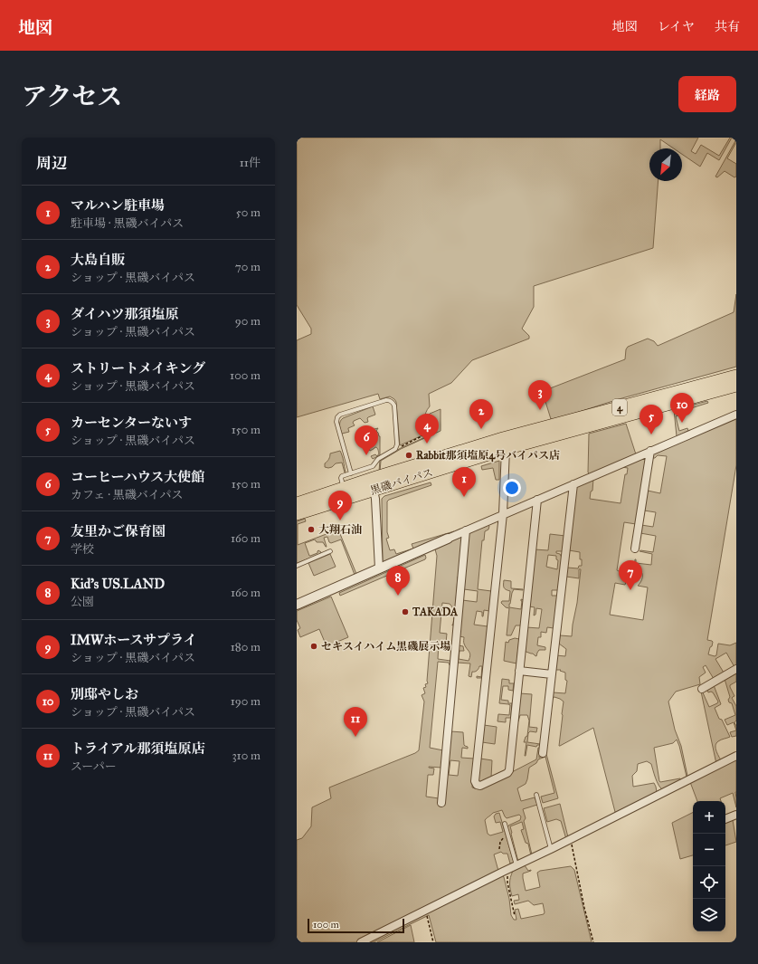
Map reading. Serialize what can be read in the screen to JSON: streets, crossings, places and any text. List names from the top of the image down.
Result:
{
  "streets": {
    "highway": ["4", "黒磯バイパス"]
  },
  "places": [
    "Rabbit那須塩原4号バイパス店",
    "大翔石油",
    "TAKADA",
    "セキスイハイム黒磯展示場"
  ],
  "scale_bar": "100 m",
  "north": "bottom left",
  "page": {
    "header": "地図",
    "nav": ["地図", "レイヤ", "共有"],
    "title": "アクセス",
    "buttons": "経路",
    "heading": ["周辺", "11件"],
    "list": [
      {
        "mark": "1",
        "name": "マルハン駐車場",
        "note": "駐車場 · 黒磯バイパス",
        "value": "50 m"
      },
      {
        "mark": "2",
        "name": "大島自販",
        "note": "ショップ · 黒磯バイパス",
        "value": "70 m"
      },
      {
        "mark": "3",
        "name": "ダイハツ那須塩原",
        "note": "ショップ · 黒磯バイパス",
        "value": "90 m"
      },
      {
        "mark": "4",
        "name": "ストリートメイキング",
        "note": "ショップ · 黒磯バイパス",
        "value": "100 m"
      },
      {
        "mark": "5",
        "name": "カーセンターないす",
        "note": "ショップ · 黒磯バイパス",
        "value": "150 m"
      },
      {
        "mark": "6",
        "name": "コーヒーハウス大使館",
        "note": "カフェ · 黒磯バイパス",
        "value": "150 m"
      },
      {
        "mark": "7",
        "name": "友里かご保育園",
        "note": "学校",
        "value": "160 m"
      },
      {
        "mark": "8",
        "name": "Kid's US.LAND",
        "note": "公園",
        "value": "160 m"
      },
      {
        "mark": "9",
        "name": "IMWホースサプライ",
        "note": "ショップ · 黒磯バイパス",
        "value": "180 m"
      },
      {
        "mark": "10",
        "name": "別邸やしお",
        "note": "ショップ · 黒磯バイパス",
        "value": "190 m"
      },
      {
        "mark": "11",
        "name": "トライアル那須塩原店",
        "note": "スーパー",
        "value": "310 m"
      }
    ],
    "pins": [
      "3",
      "10",
      "2",
      "5",
      "4",
      "6",
      "1",
      "9",
      "7",
      "8",
      "11"
    ],
    "map_buttons": ["+", "−"],
    "scale": "100 m"
  }
}
